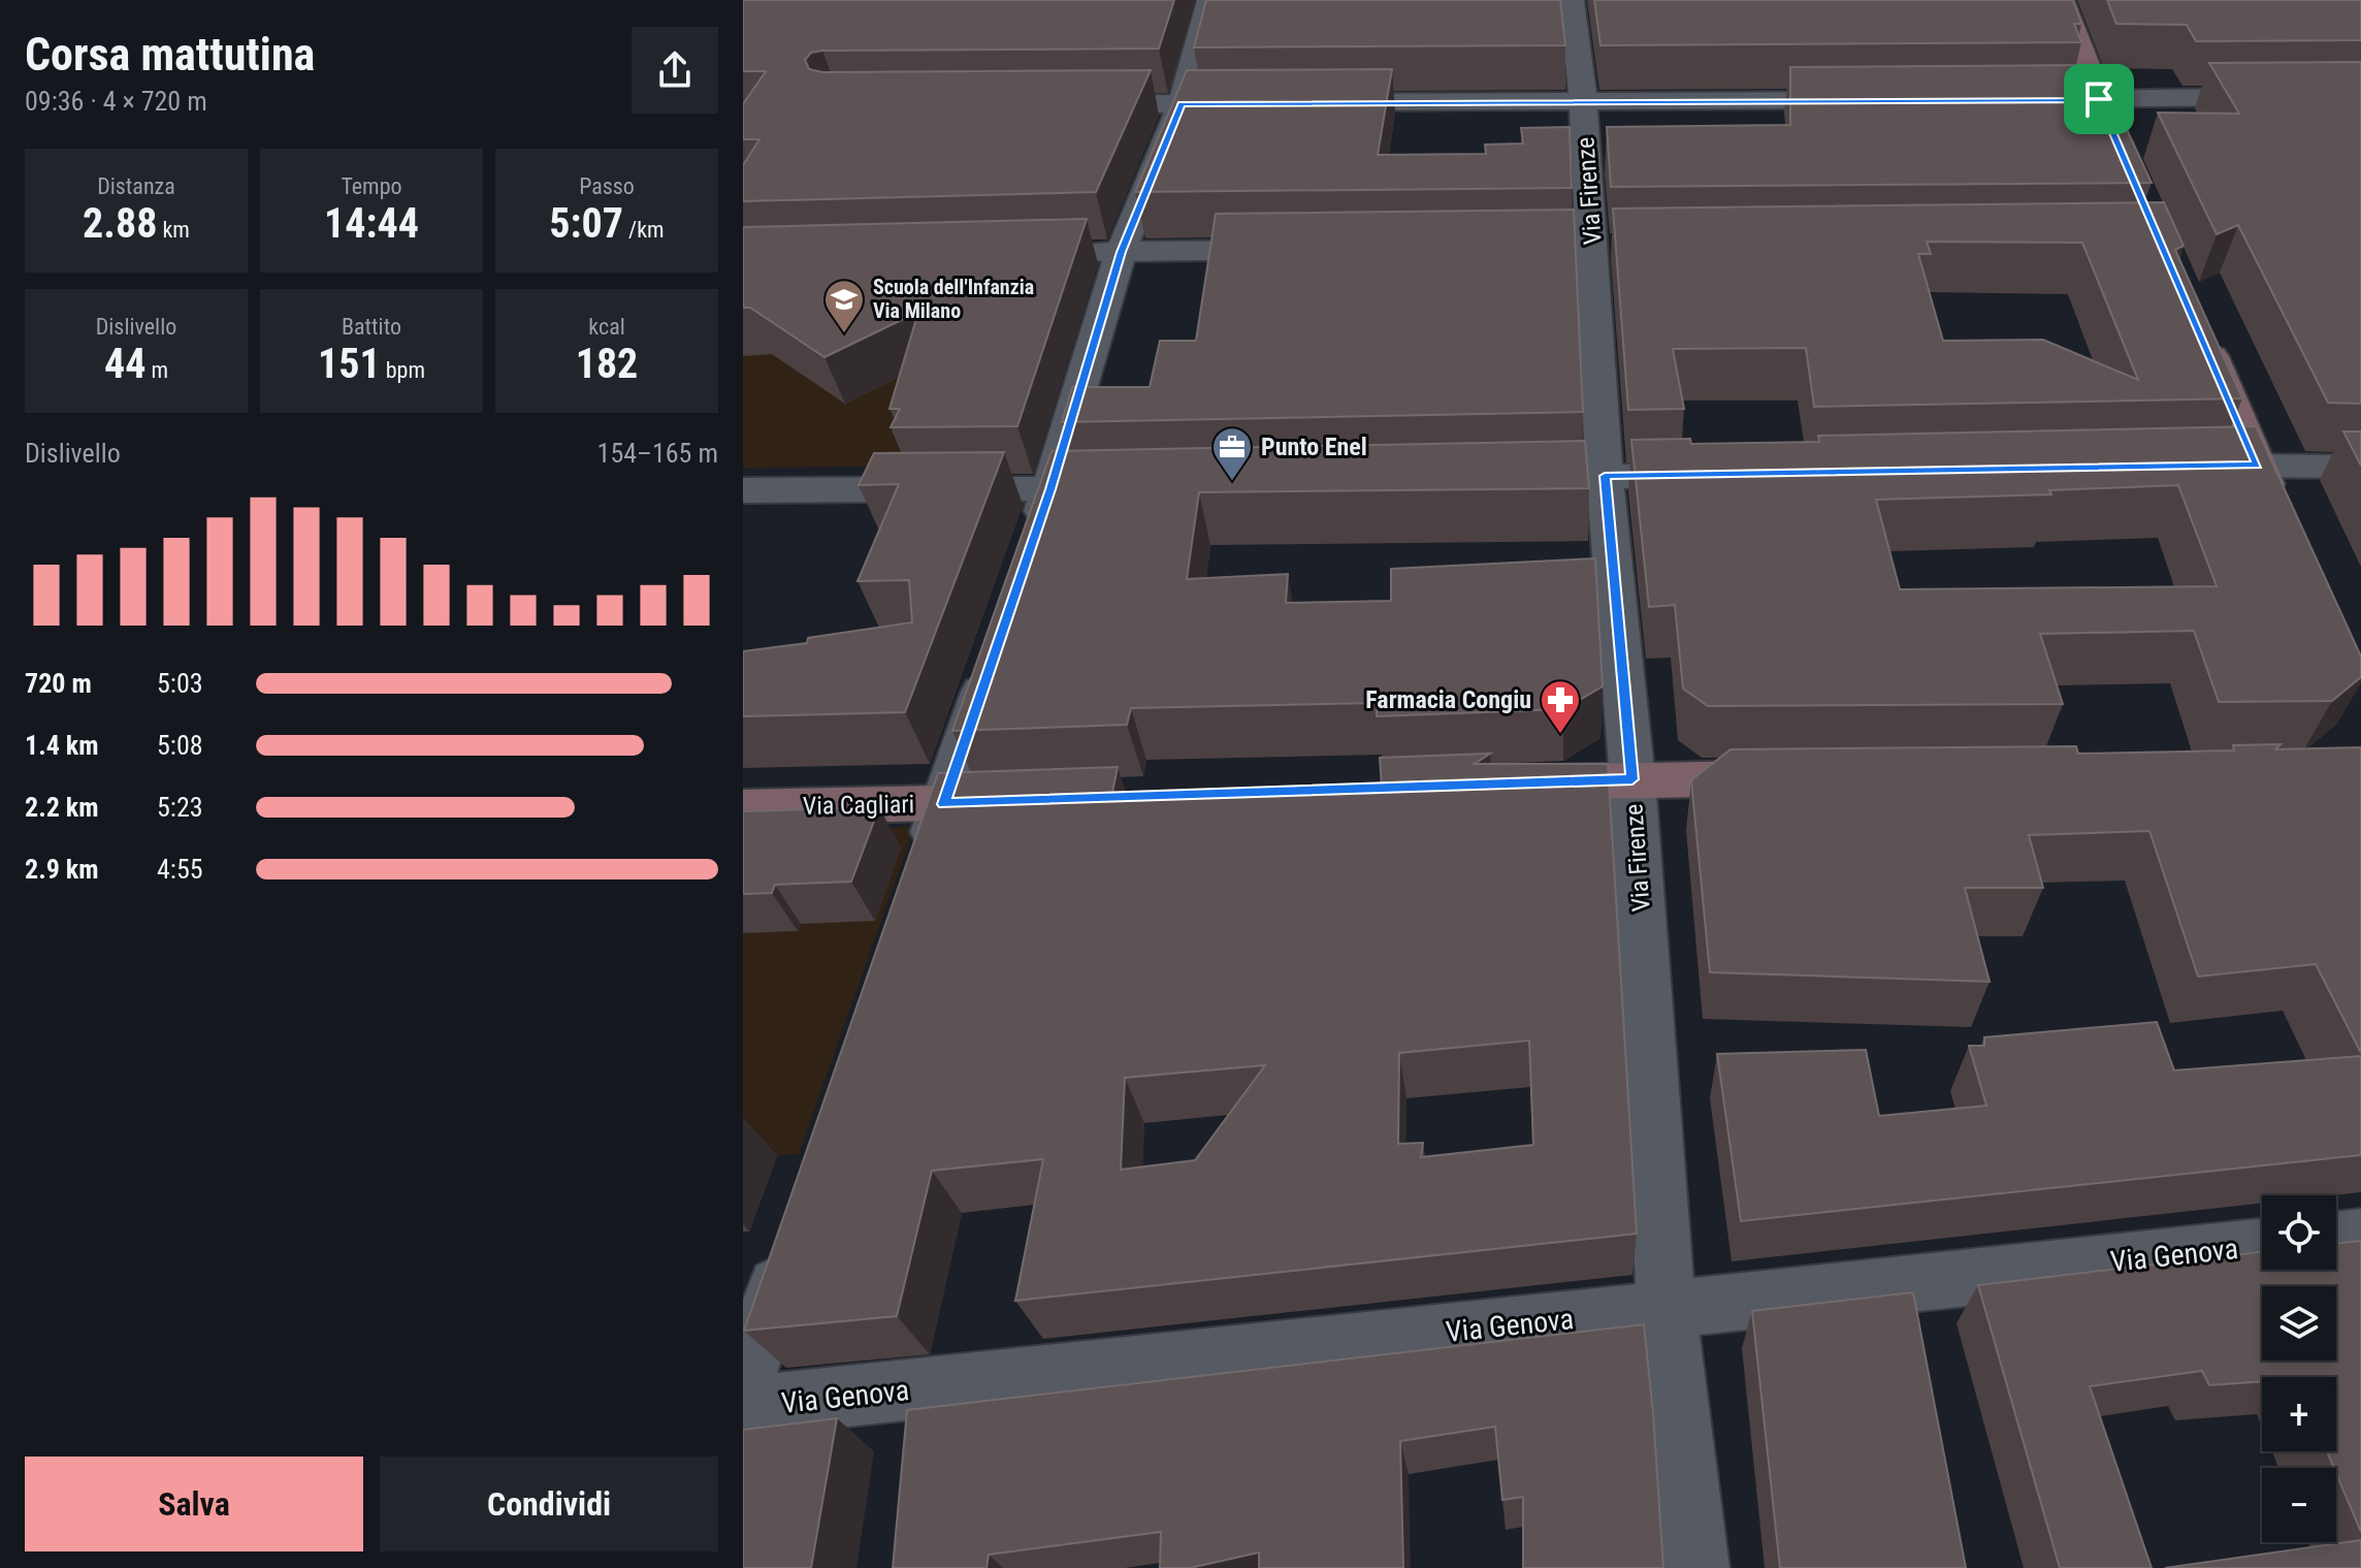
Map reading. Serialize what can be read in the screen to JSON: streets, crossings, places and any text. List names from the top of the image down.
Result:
{
  "streets": {
    "street": ["Via Firenze", "Via Cagliari", "Via Genova"]
  },
  "crossings": [
    ["Via Firenze", "Via Genova"]
  ],
  "places": {
    "school or university": ["Scuola dell'Infanzia Via Milano"],
    "office": ["Punto Enel"],
    "pharmacy": ["Farmacia Congiu"]
  },
  "page": {
    "heading": ["Corsa mattutina", "09:36 · 4 × 720 m"],
    "stats": [
      ["Distanza", "2.88 km"],
      ["Tempo", "14:44"],
      ["Passo", "5:07 /km"],
      ["Dislivello", "44 m"],
      ["Battito", "151 bpm"],
      ["kcal", "182"]
    ],
    "chart": ["Dislivello", "154–165 m"],
    "list": [
      {
        "name": "720 m",
        "note": "5:03"
      },
      {
        "name": "1.4 km",
        "note": "5:08"
      },
      {
        "name": "2.2 km",
        "note": "5:23"
      },
      {
        "name": "2.9 km",
        "note": "4:55"
      }
    ],
    "map_buttons": ["+", "−"],
    "buttons": ["Salva", "Condividi"]
  }
}
